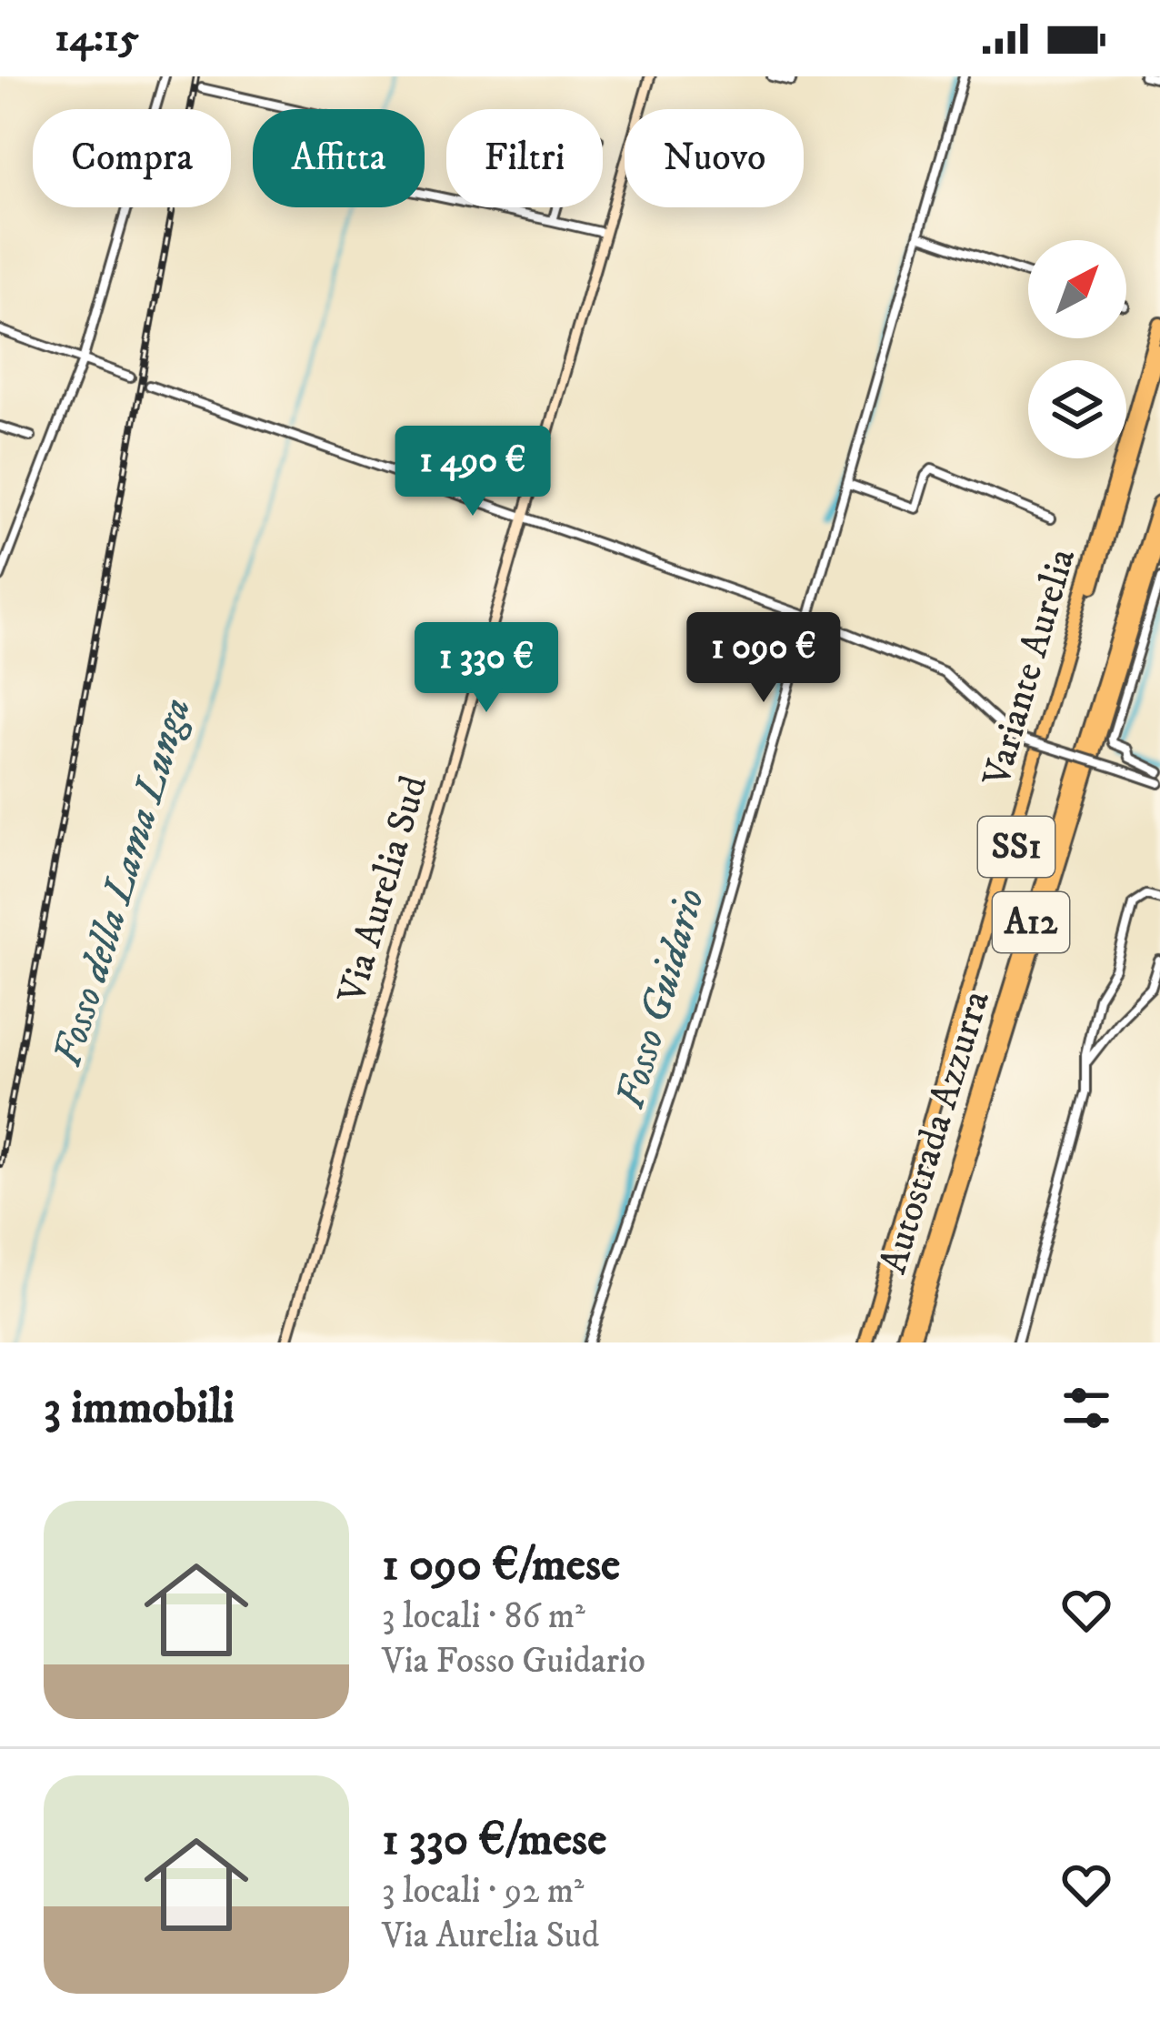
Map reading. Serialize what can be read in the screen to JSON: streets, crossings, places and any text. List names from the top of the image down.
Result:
{
  "streets": {
    "highway": [
      "Variante Aurelia",
      "SS1",
      "A12",
      "Autostrada Azzurra"
    ],
    "main road": ["Via Aurelia Sud"]
  },
  "water": ["Fosso della Lama Lunga", "Fosso Guidario"],
  "north": "top right",
  "page": {
    "status": "14:15",
    "chip": [
      "Compra",
      "Affitta",
      "Filtri",
      "Nuovo"
    ],
    "price": ["1 490 €", "1 090 €", "1 330 €"],
    "heading": "3 immobili",
    "list": [
      {
        "name": "1 090 €/mese",
        "note": "3 locali · 86 m² · Via Fosso Guidario"
      },
      {
        "name": "1 330 €/mese",
        "note": "3 locali · 92 m² · Via Aurelia Sud"
      }
    ]
  }
}
